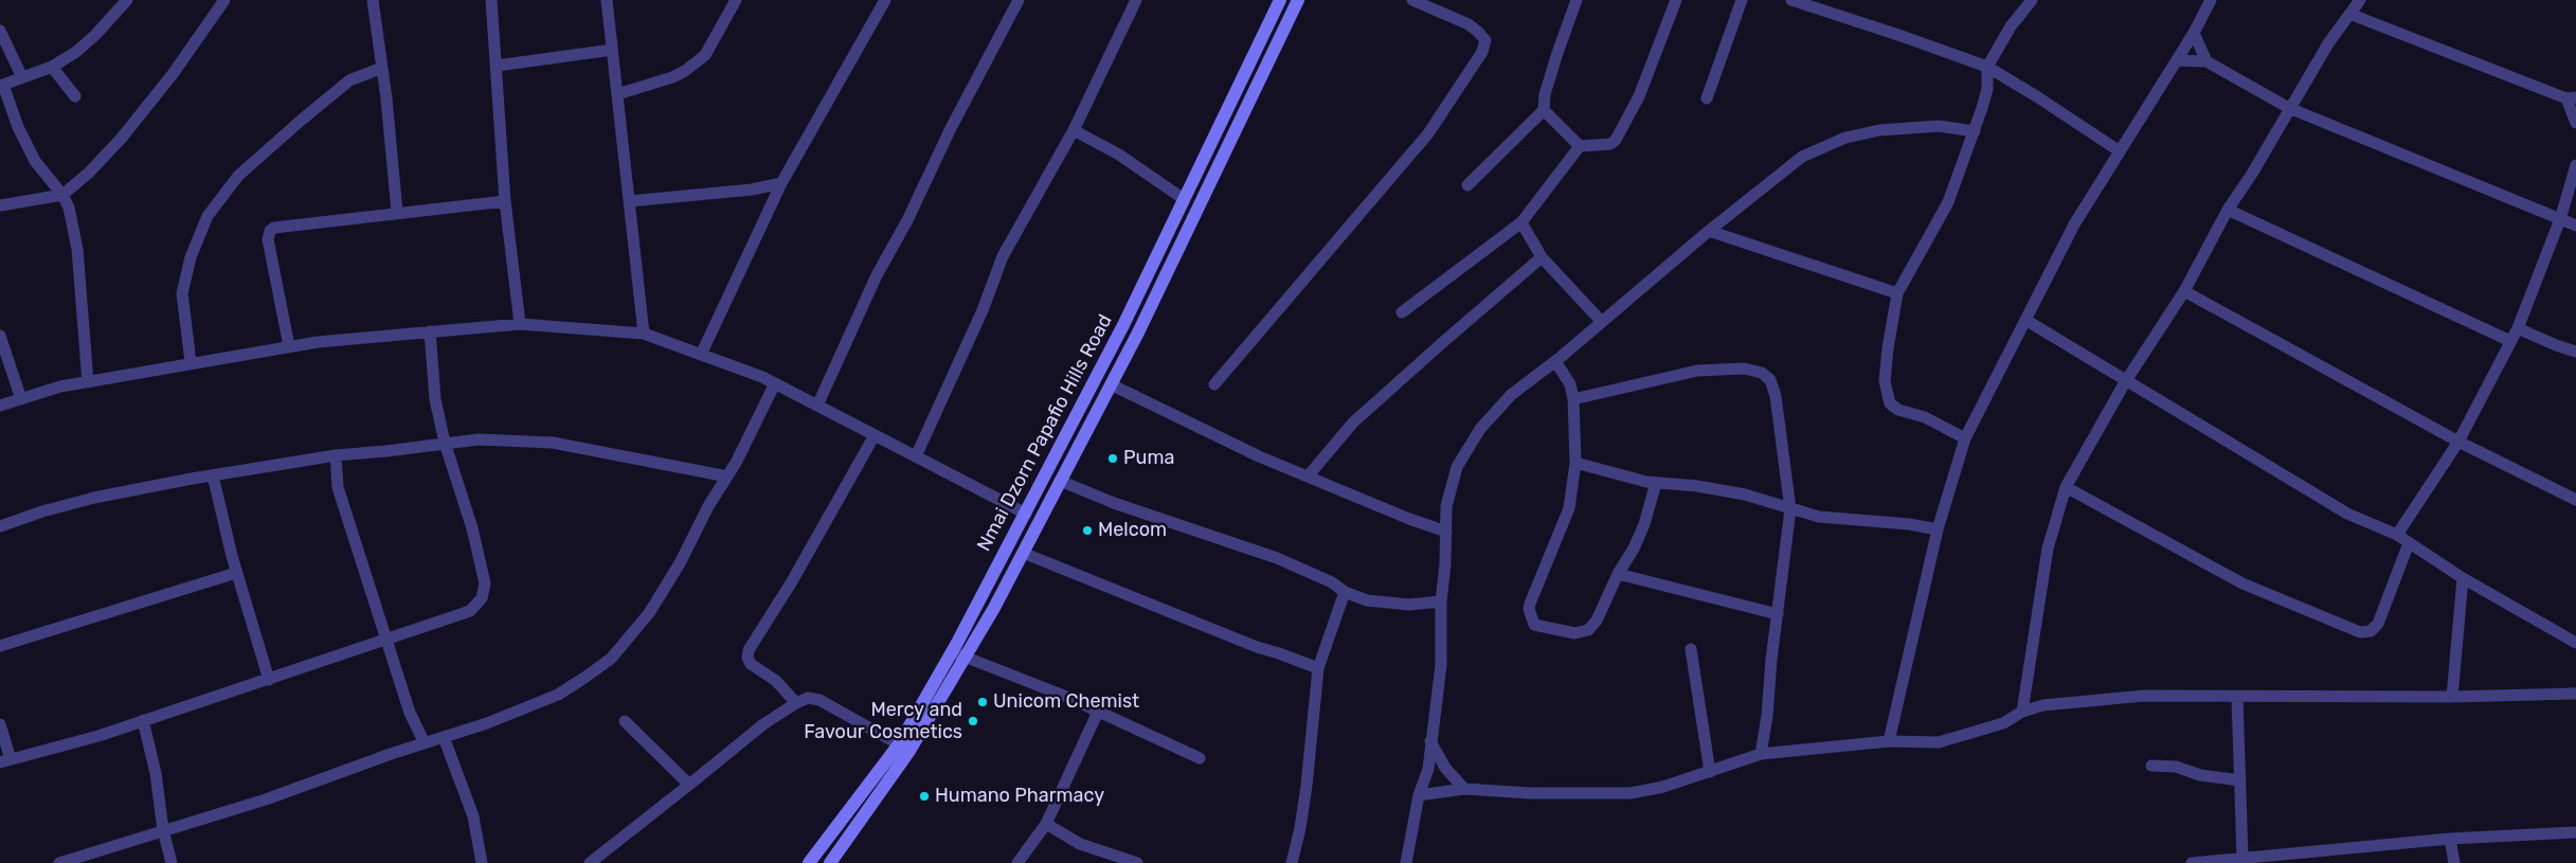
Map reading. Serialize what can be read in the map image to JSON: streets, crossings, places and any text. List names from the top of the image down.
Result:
{
  "streets": {
    "street": ["Nmai Dzorn Papafio Hills Road"]
  },
  "places": [
    "Puma",
    "Melcom",
    "Unicom Chemist",
    "Mercy and Favour Cosmetics",
    "Humano Pharmacy"
  ]
}
